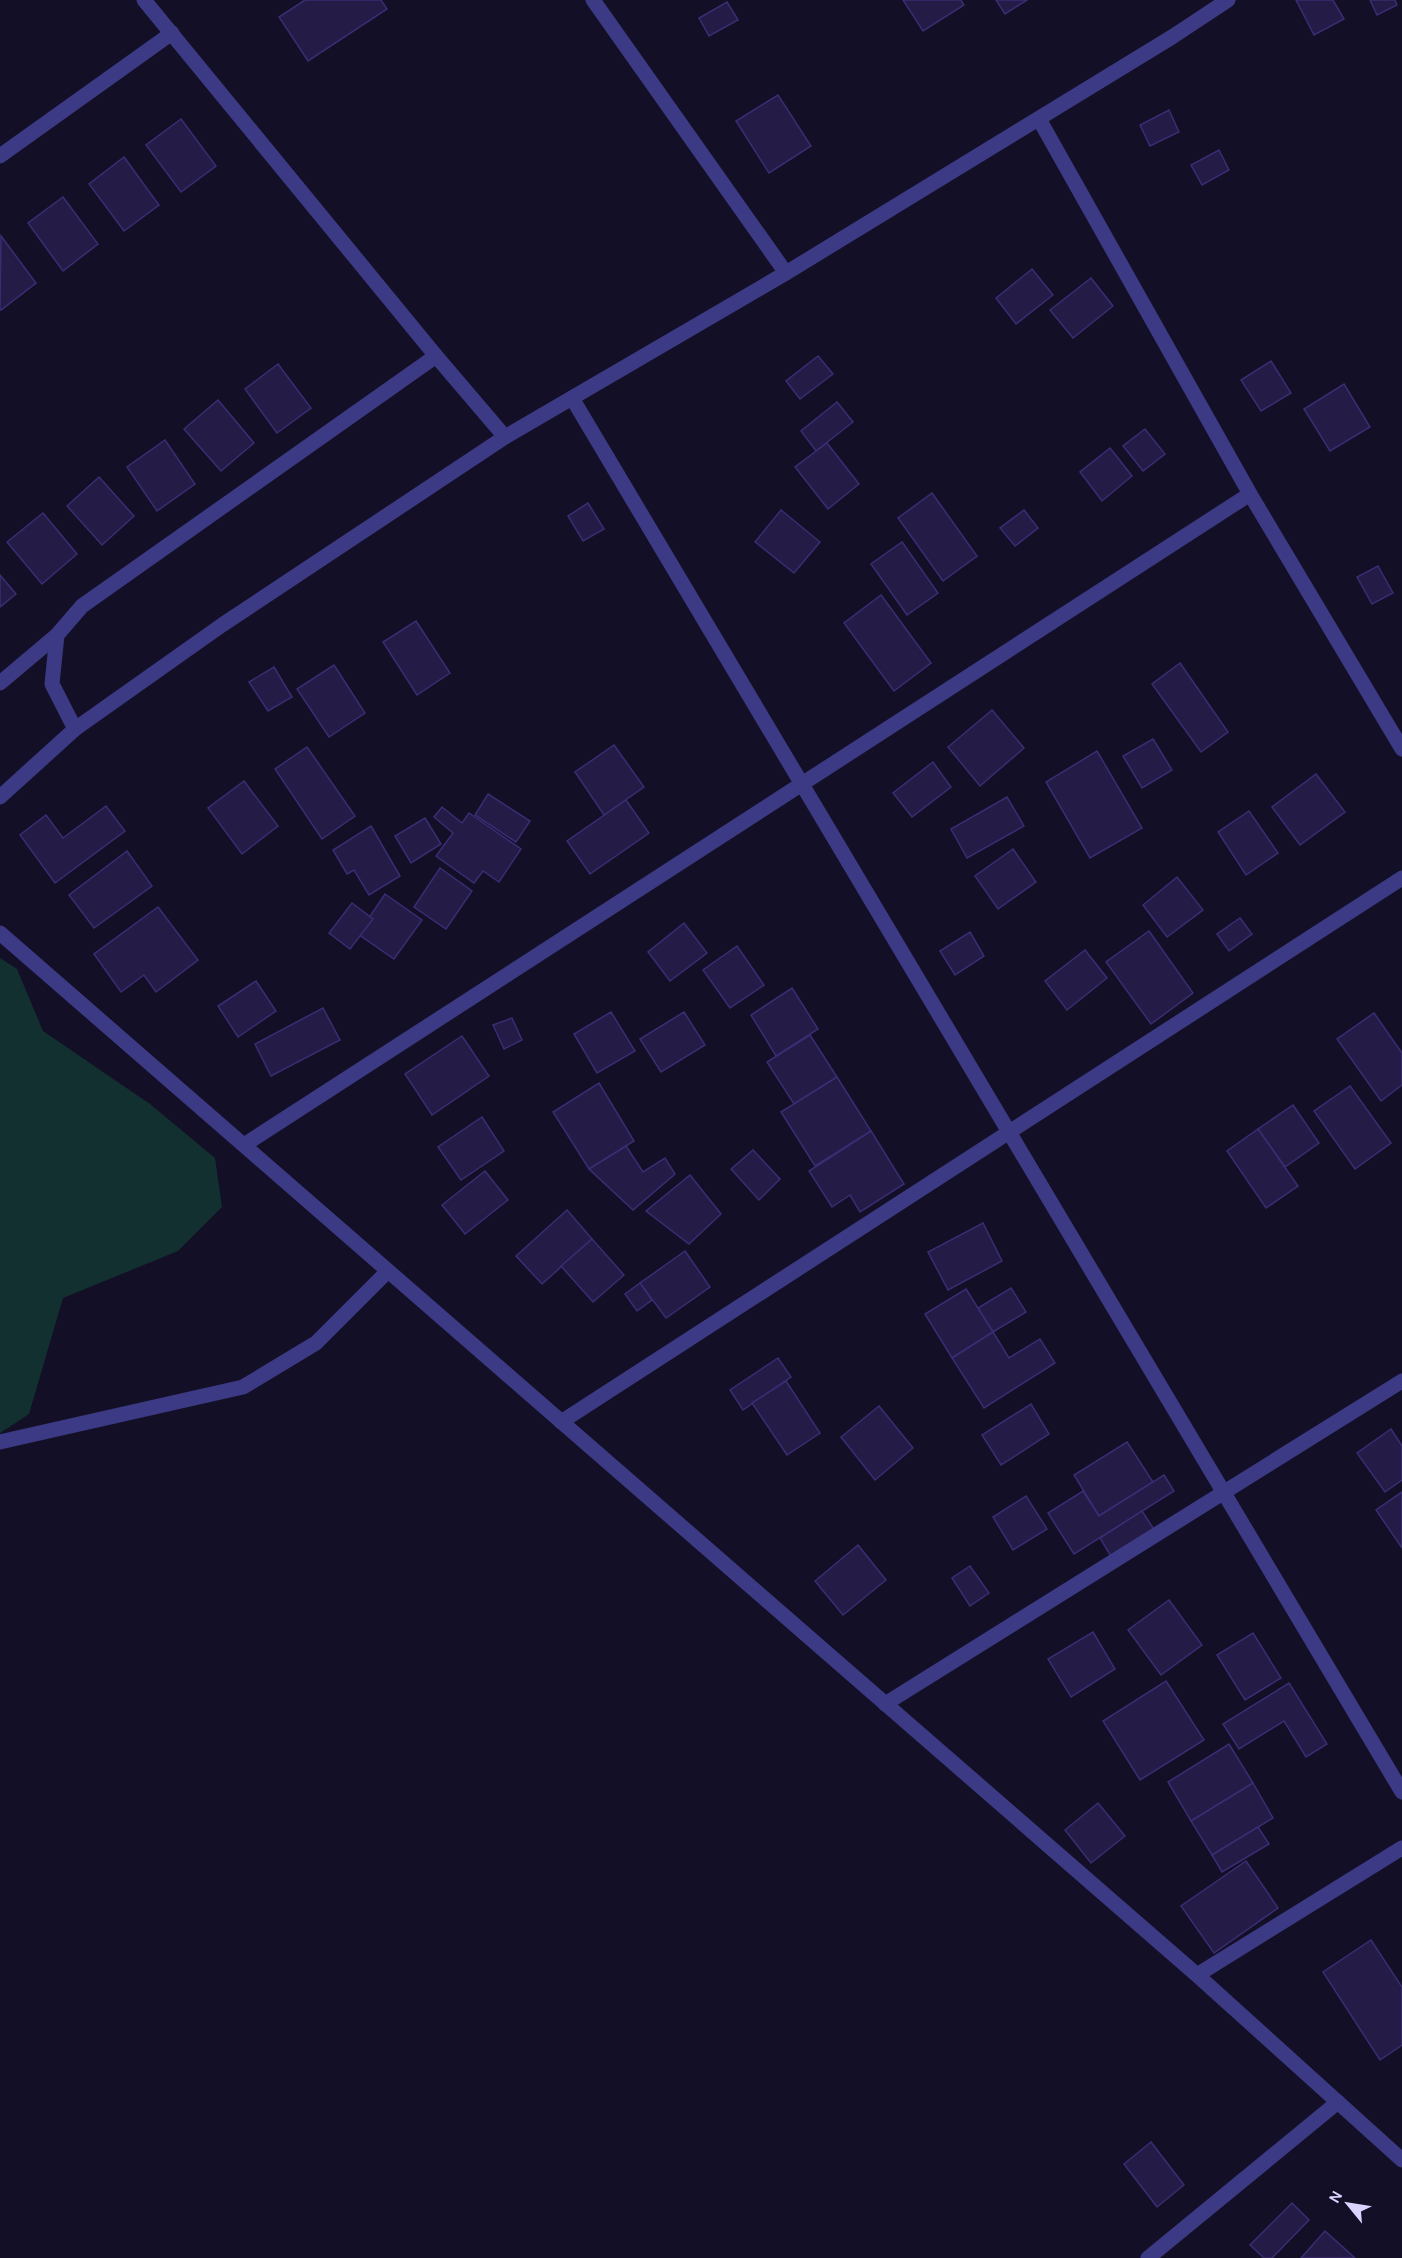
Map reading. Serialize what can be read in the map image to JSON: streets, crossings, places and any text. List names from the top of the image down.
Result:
{
  "north": "top left"
}
